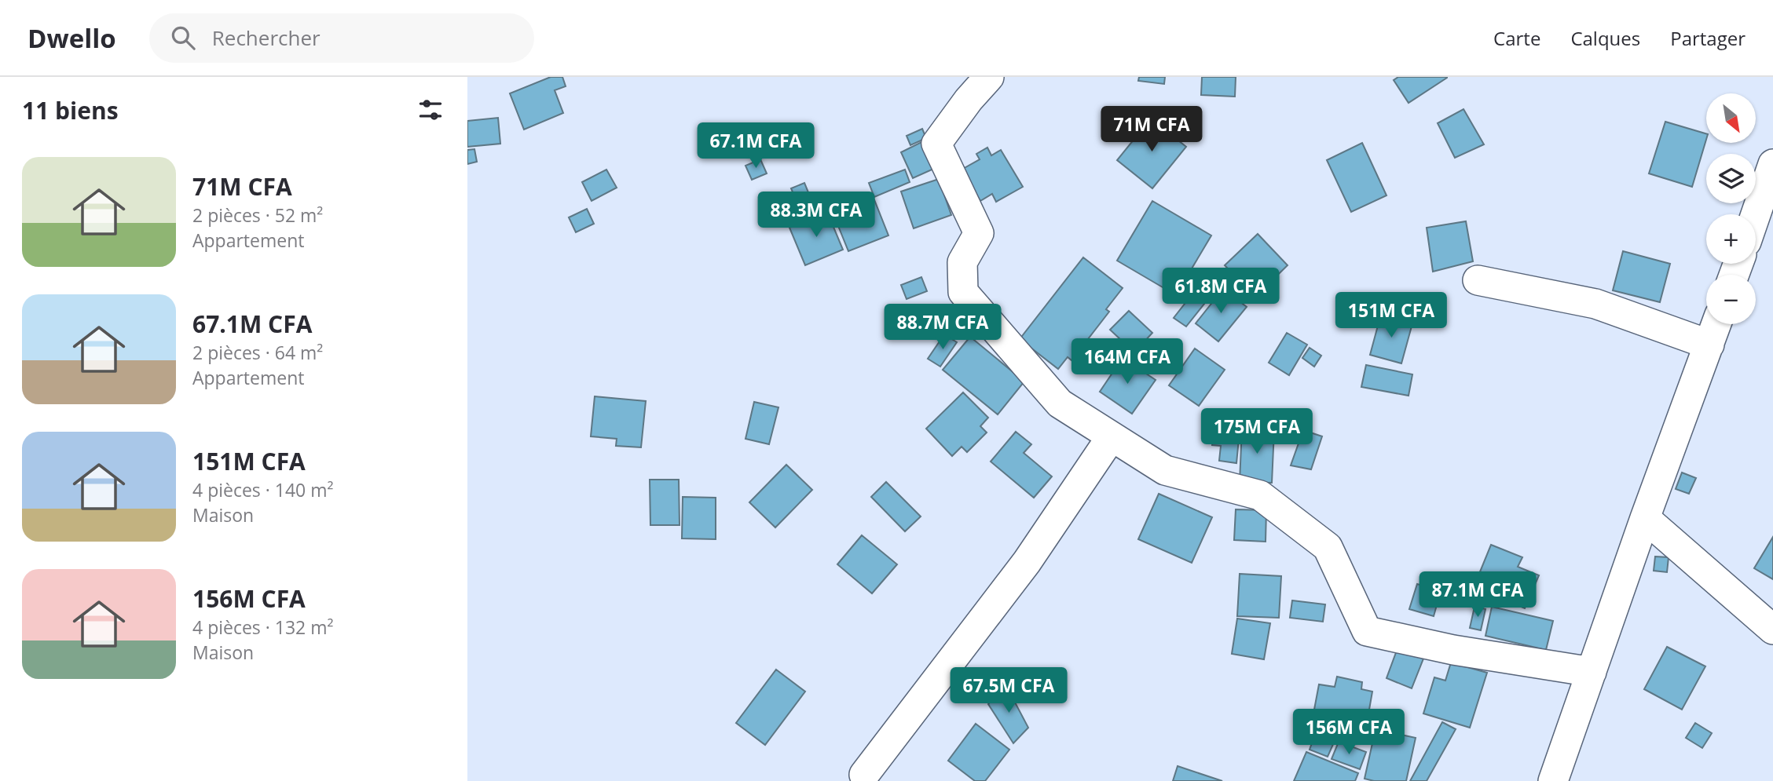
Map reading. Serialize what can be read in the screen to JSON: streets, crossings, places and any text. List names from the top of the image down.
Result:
{
  "north": "bottom right",
  "page": {
    "header": "Dwello",
    "search": "Rechercher",
    "nav": ["Carte", "Calques", "Partager"],
    "heading": "11 biens",
    "map_buttons": ["+", "−"],
    "price": [
      "71M CFA",
      "67.1M CFA",
      "88.3M CFA",
      "61.8M CFA",
      "151M CFA",
      "88.7M CFA",
      "164M CFA",
      "175M CFA",
      "87.1M CFA",
      "67.5M CFA",
      "156M CFA"
    ],
    "list": [
      {
        "name": "71M CFA",
        "note": "2 pièces · 52 m² · Appartement"
      },
      {
        "name": "67.1M CFA",
        "note": "2 pièces · 64 m² · Appartement"
      },
      {
        "name": "151M CFA",
        "note": "4 pièces · 140 m² · Maison"
      },
      {
        "name": "156M CFA",
        "note": "4 pièces · 132 m² · Maison"
      }
    ]
  }
}
